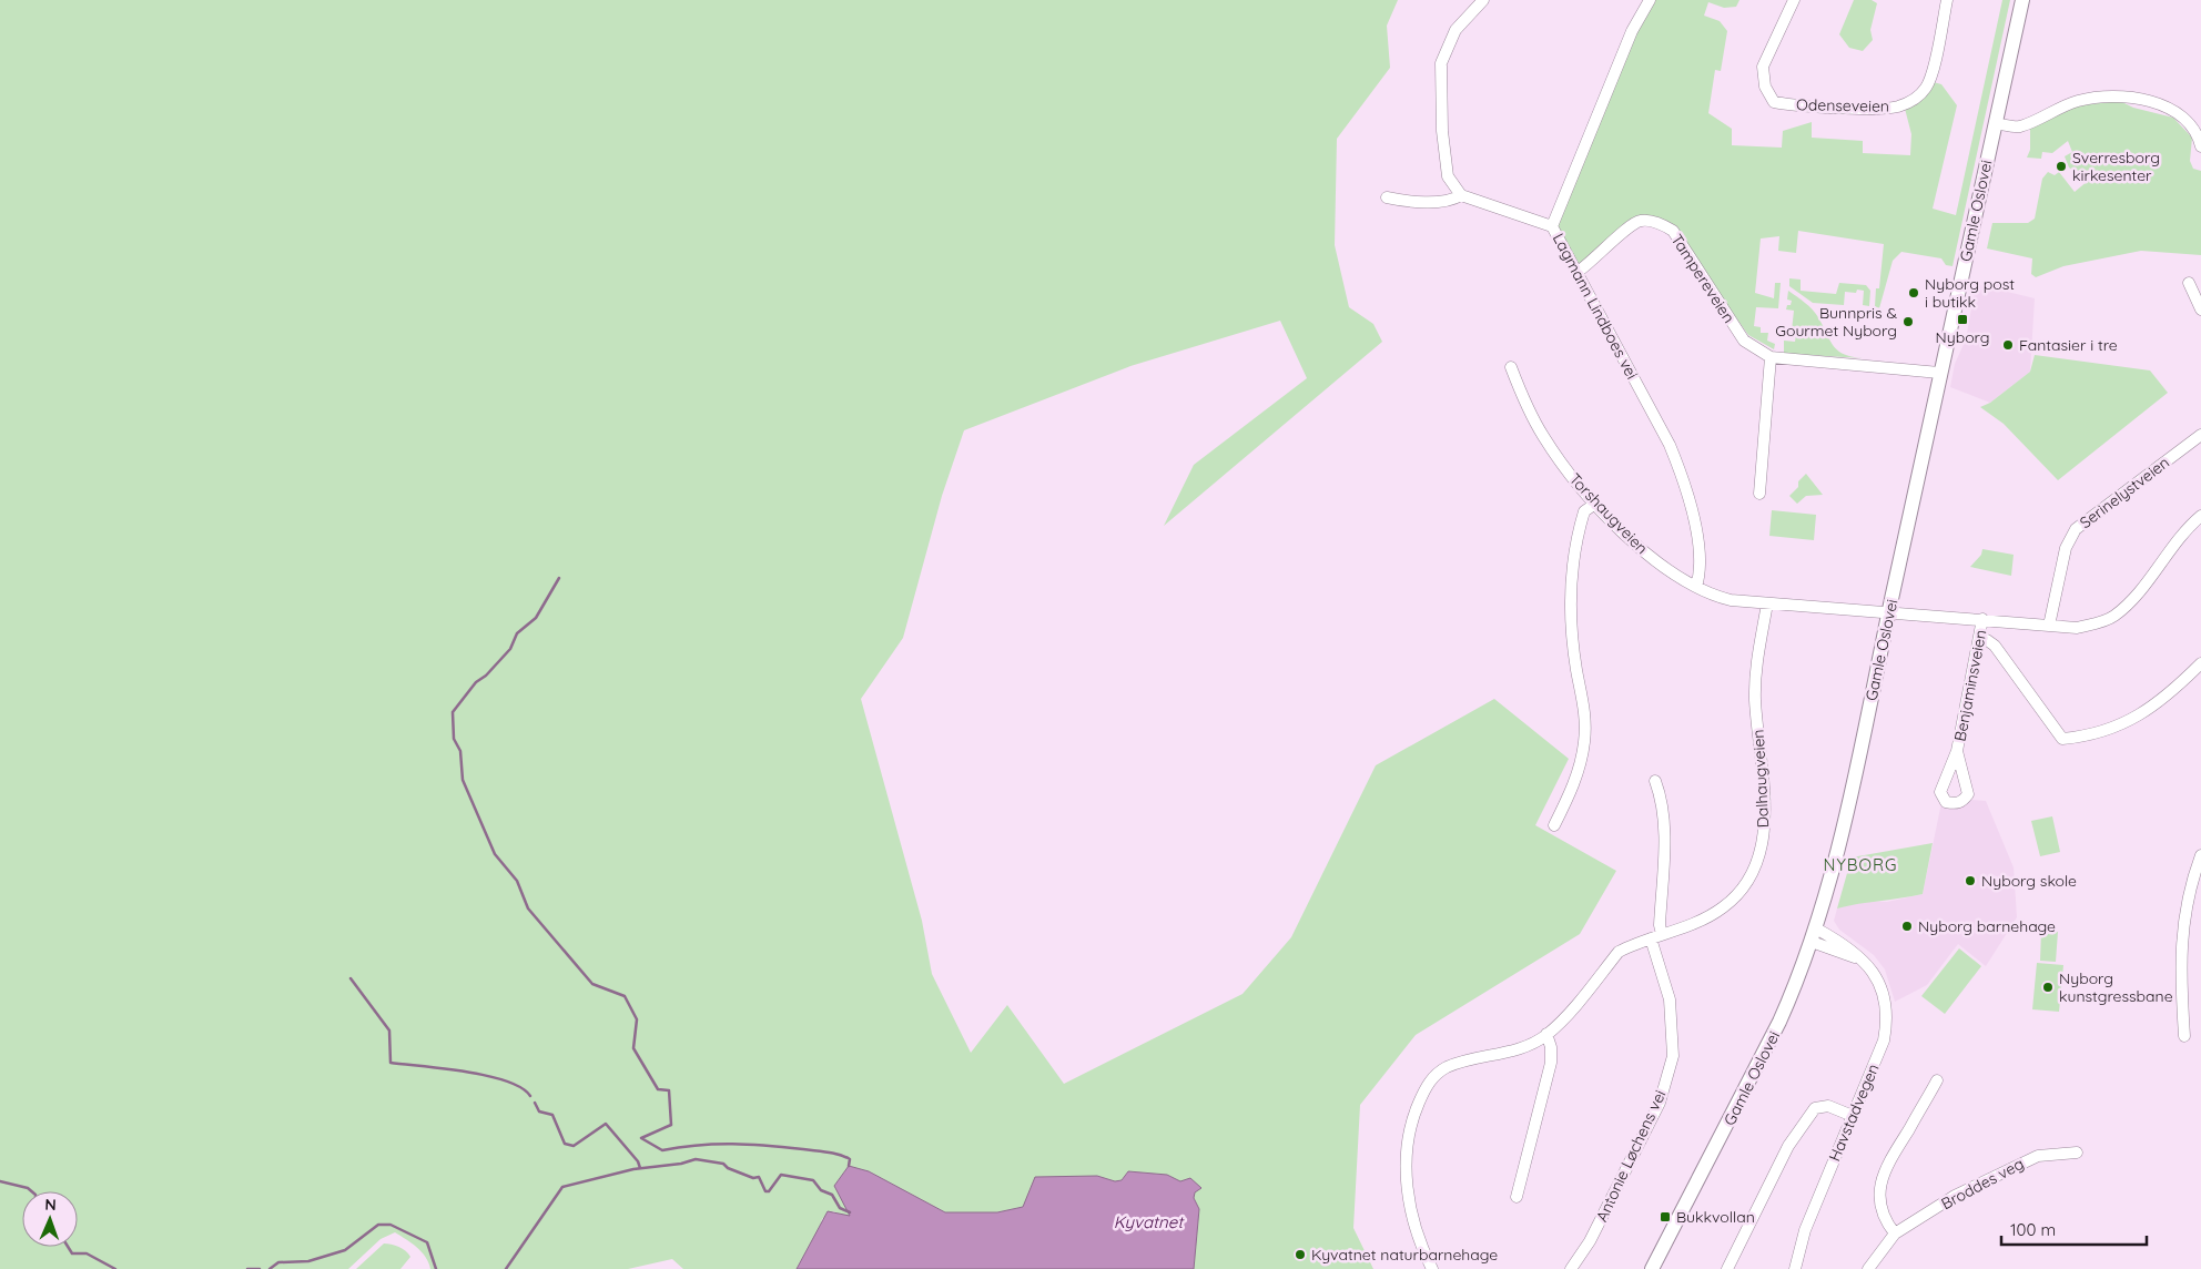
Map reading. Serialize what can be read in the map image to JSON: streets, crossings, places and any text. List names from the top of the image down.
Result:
{
  "streets": {
    "street": [
      "Odenseveien",
      "Gamle Oslovei",
      "Tampereveien",
      "Lagmann Lindboes vei",
      "Serinelystveien",
      "Torshaugveien",
      "Benjaminsveien",
      "Dalhaugveien",
      "Havstadvegen",
      "Antonie Løchens vei",
      "Broddes veg"
    ]
  },
  "crossings": [
    ["Gamle Oslovei", "Tampereveien"],
    ["Gamle Oslovei", "Torshaugveien"],
    ["Gamle Oslovei", "Havstadvegen"],
    ["Tampereveien", "Lagmann Lindboes vei"],
    ["Lagmann Lindboes vei", "Torshaugveien"],
    ["Serinelystveien", "Torshaugveien"],
    ["Torshaugveien", "Benjaminsveien"],
    ["Torshaugveien", "Dalhaugveien"],
    ["Dalhaugveien", "Antonie Løchens vei"]
  ],
  "districts": ["NYBORG"],
  "water": ["Kyvatnet"],
  "places": {
    "other": [
      "Sverresborg kirkesenter",
      "Nyborg post i butikk",
      "Bunnpris & Gourmet Nyborg",
      "Fantasier i tre",
      "Nyborg skole",
      "Nyborg barnehage",
      "Nyborg kunstgressbane",
      "Kyvatnet naturbarnehage"
    ],
    "transit": ["Nyborg", "Bukkvollan"]
  },
  "scale_bar": "100 m",
  "north": "top"
}
